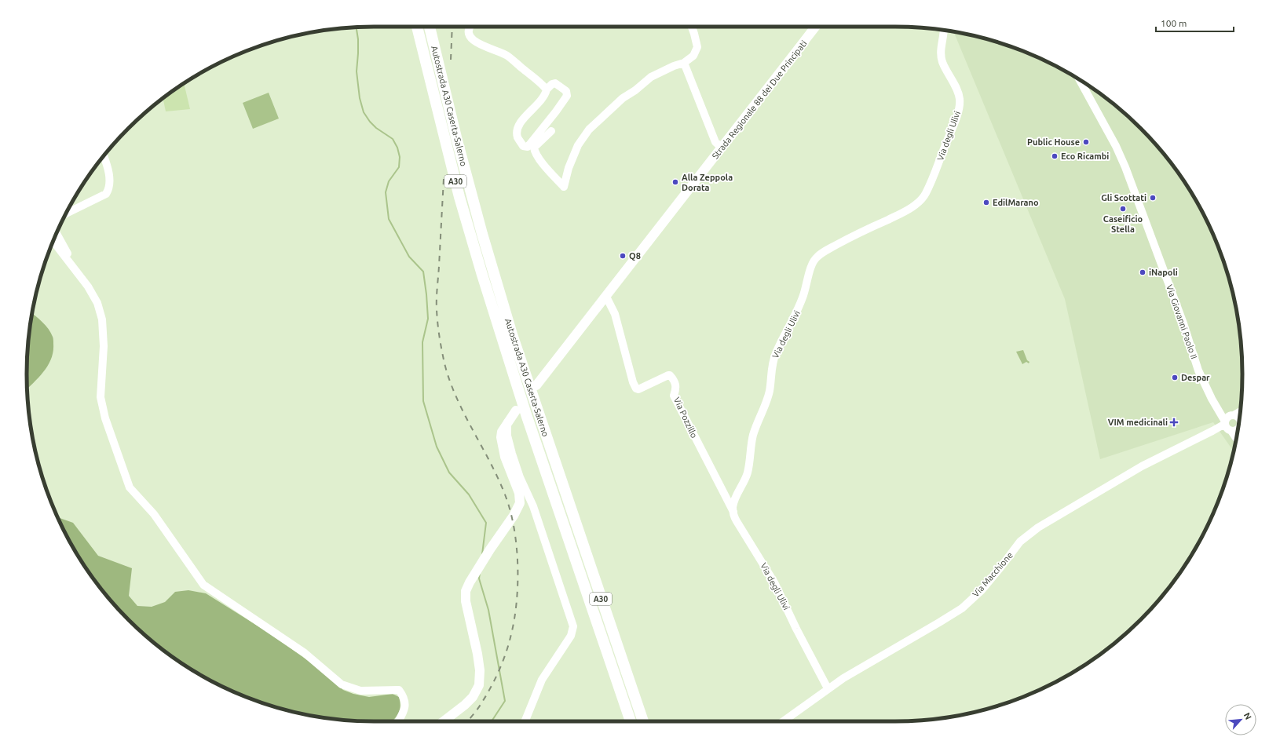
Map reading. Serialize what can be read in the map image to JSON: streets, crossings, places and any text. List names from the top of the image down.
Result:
{
  "streets": {
    "highway": ["Autostrada A30 Caserta-Salerno", "A30"],
    "main road": ["Strada Regionale 88 dei Due Principati"],
    "street": [
      "Via degli Ulivi",
      "Via Giovanni Paolo II",
      "Via Pozzillo",
      "Via Macchione"
    ]
  },
  "crossings": [
    ["Strada Regionale 88 dei Due Principati", "Via Pozzillo"],
    ["Via degli Ulivi", "Via Pozzillo"],
    ["Via degli Ulivi", "Via Macchione"]
  ],
  "places": {
    "other": [
      "Public House",
      "Eco Ricambi",
      "Alla Zeppola Dorata",
      "Gli Scottati",
      "EdilMarano",
      "Caseificio Stella",
      "Q8",
      "iNapoli",
      "Despar"
    ],
    "health": ["VIM medicinali"]
  },
  "scale_bar": "100 m",
  "north": "top right"
}
